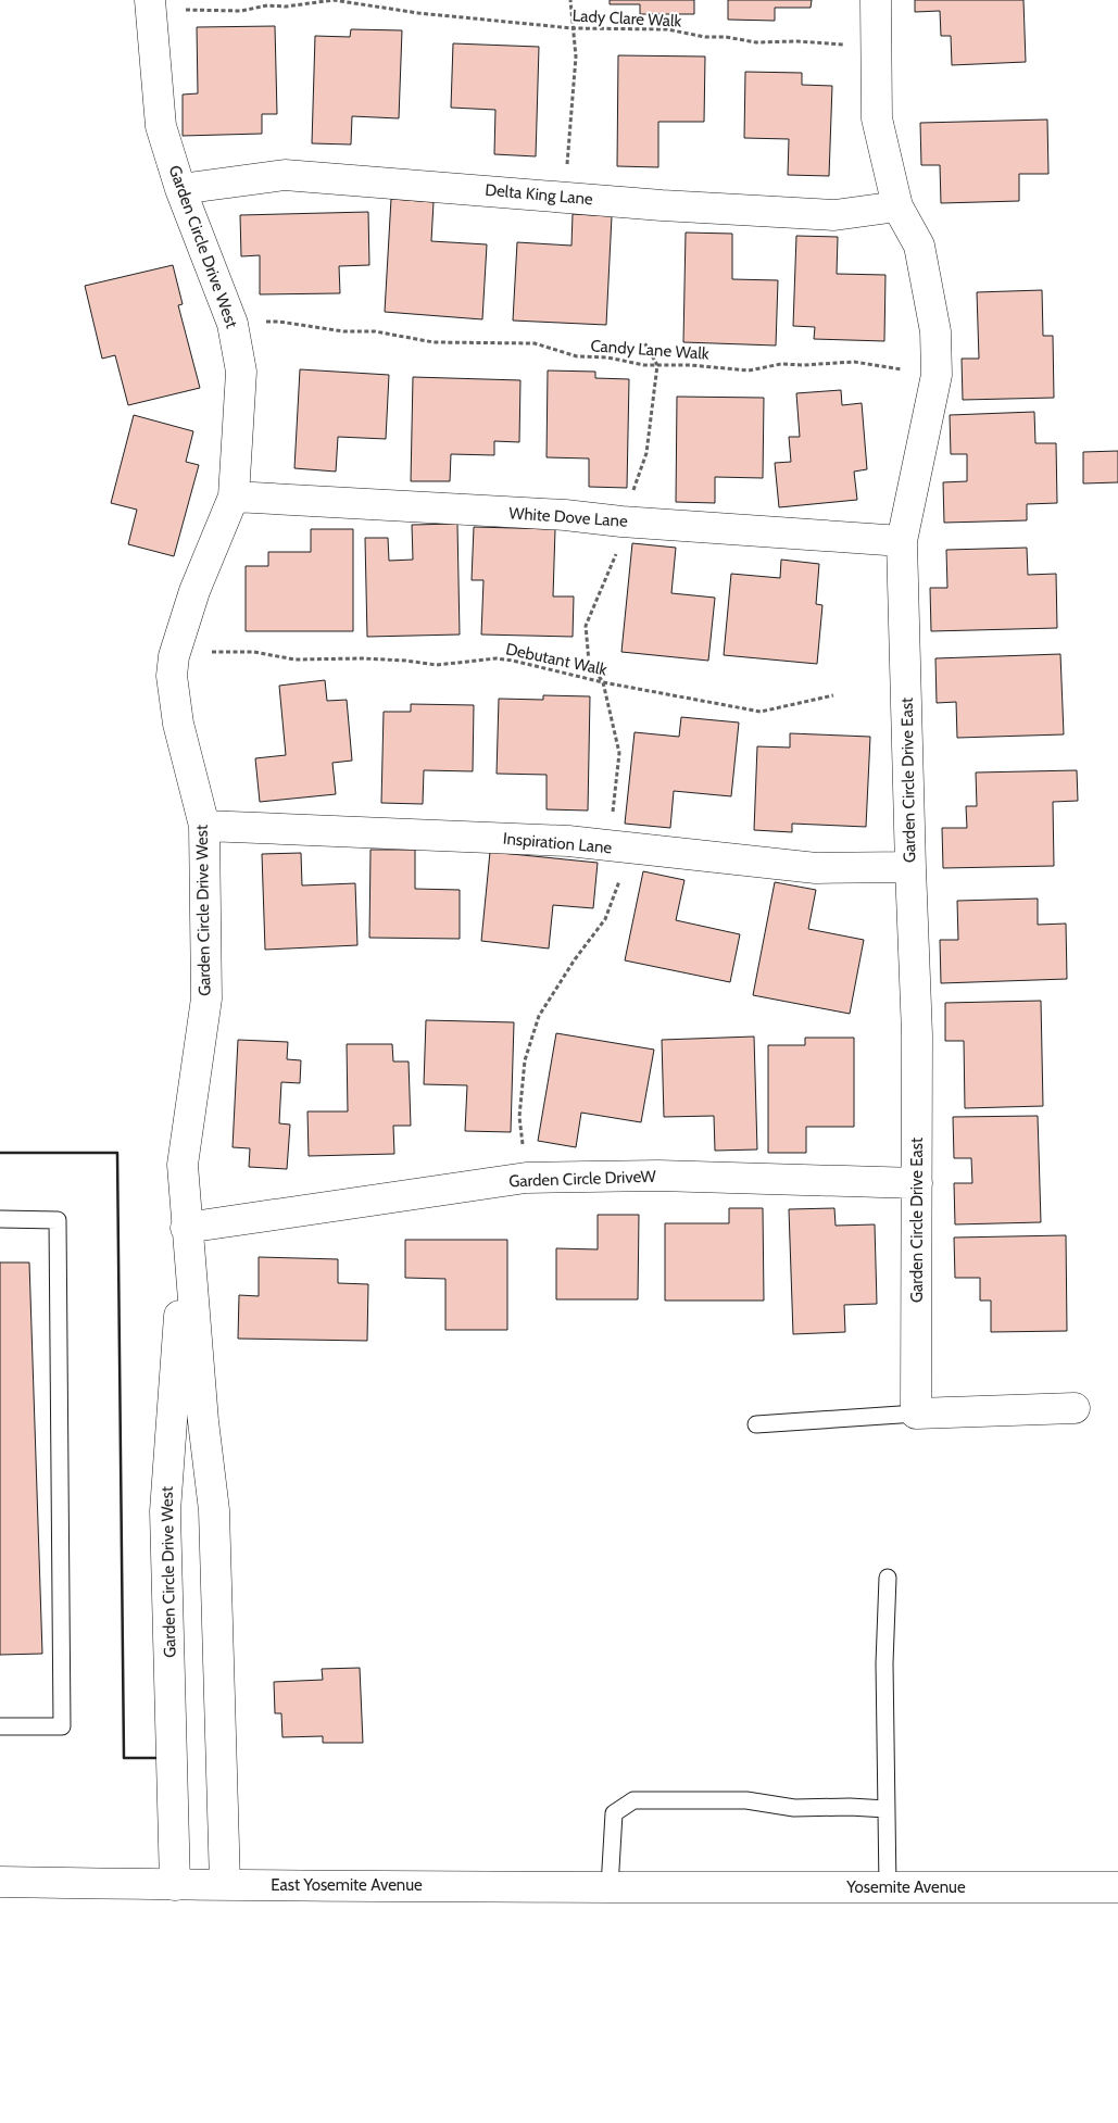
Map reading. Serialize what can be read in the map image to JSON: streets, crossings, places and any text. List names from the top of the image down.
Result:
{
  "streets": {
    "street": [
      "Delta King Lane",
      "Garden Circle Drive West",
      "White Dove Lane",
      "Garden Circle Drive East",
      "Inspiration Lane",
      "Garden Circle DriveW",
      "East Yosemite Avenue",
      "Yosemite Avenue"
    ],
    "path": ["Lady Clare Walk", "Candy Lane Walk", "Debutant Walk"]
  },
  "crossings": [
    ["Lady Clare Walk", "Garden Circle Drive West"],
    ["Lady Clare Walk", "Garden Circle Drive East"],
    ["Delta King Lane", "Garden Circle Drive West"],
    ["Delta King Lane", "Garden Circle Drive East"],
    ["Garden Circle Drive West", "Candy Lane Walk"],
    ["Garden Circle Drive West", "White Dove Lane"],
    ["Garden Circle Drive West", "Debutant Walk"],
    ["Garden Circle Drive West", "Inspiration Lane"],
    ["Garden Circle Drive West", "Garden Circle DriveW"],
    ["Garden Circle Drive West", "East Yosemite Avenue"],
    ["Candy Lane Walk", "Garden Circle Drive East"],
    ["White Dove Lane", "Garden Circle Drive East"],
    ["Garden Circle Drive East", "Inspiration Lane"],
    ["Garden Circle Drive East", "Garden Circle DriveW"],
    ["East Yosemite Avenue", "Yosemite Avenue"]
  ]
}
